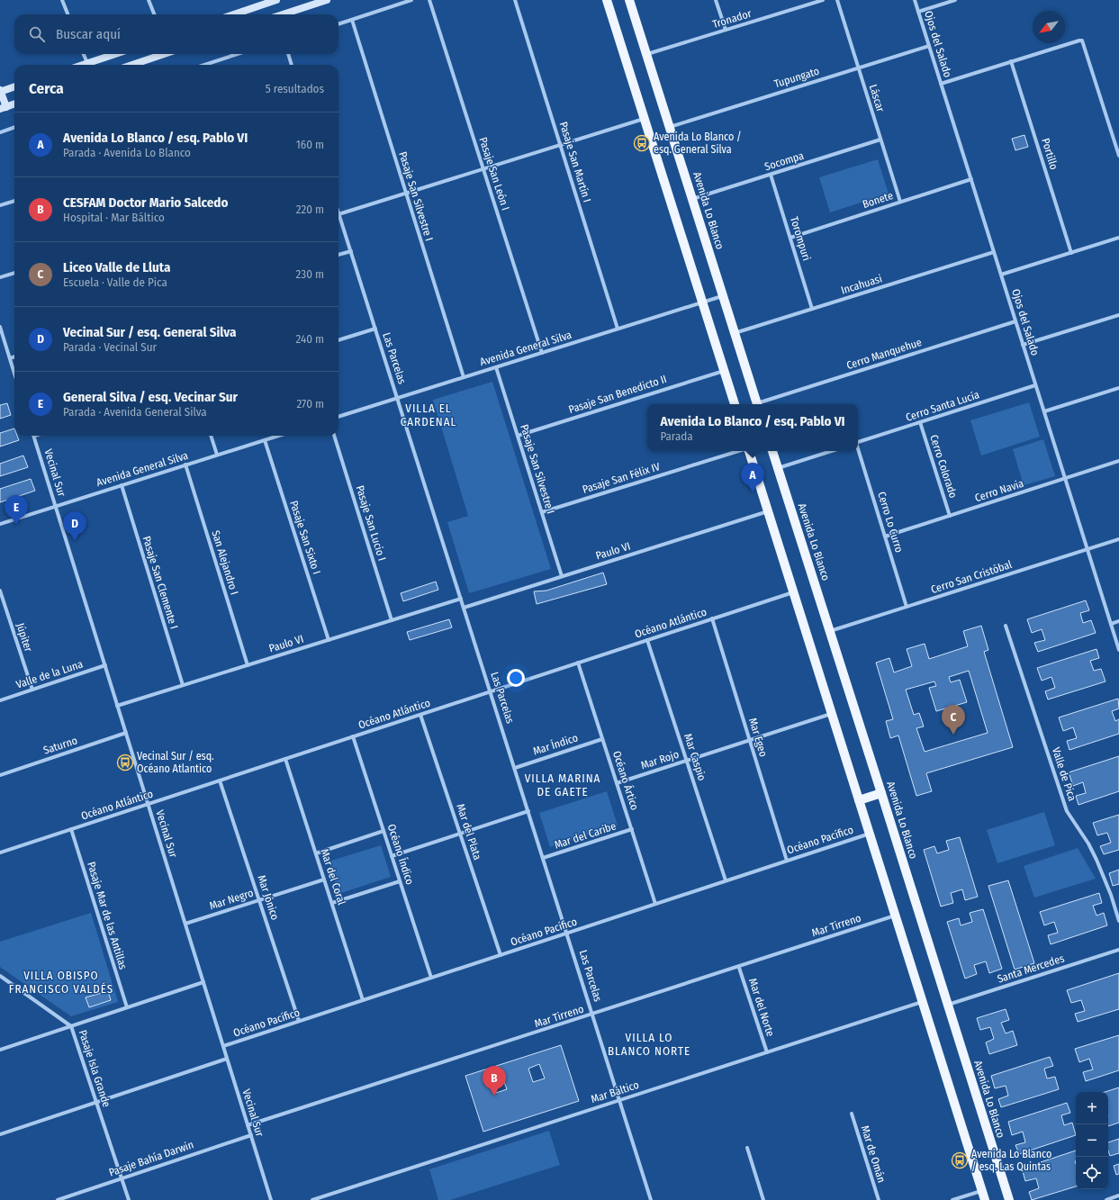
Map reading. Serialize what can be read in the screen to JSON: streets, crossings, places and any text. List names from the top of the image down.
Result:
{
  "streets": {
    "main road": ["Avenida Lo Blanco"],
    "street": [
      "Tronador",
      "Ojos del Salado",
      "Tupungato",
      "Láscar",
      "Portillo",
      "Socompa",
      "Pasaje San Martín I",
      "Pasaje San León I",
      "Pasaje San Silvestre I",
      "Bonete",
      "Torompuri",
      "Incahuasi",
      "Avenida General Silva",
      "Cerro Manquehue",
      "Las Parcelas",
      "Pasaje San Benedicto II",
      "Cerro Santa Lucía",
      "Cerro Colorado",
      "Vecinal Sur",
      "Pasaje San Félix IV",
      "Cerro Navia",
      "Cerro Lo Curro",
      "Pasaje San Lucio I",
      "Pasaje San Sixto I",
      "Paulo VI",
      "San Alejandro I",
      "Cerro San Cristóbal",
      "Pasaje San Clemente I",
      "Océano Atlántico",
      "Júpiter",
      "Valle de la Luna",
      "Mar Egeo",
      "Mar Índico",
      "Saturno",
      "Mar Caspio",
      "Mar Rojo",
      "Valle de Pica",
      "Océano Ártico",
      "Mar del Plata",
      "Mar del Caribe",
      "Océano Pacífico",
      "Océano Índico",
      "Mar del Coral",
      "Mar Jónico",
      "Mar Negro",
      "Pasaje Mar de las Antillas",
      "Mar Tirreno",
      "Santa Mercedes",
      "Mar del Norte",
      "Pasaje Isla Grande",
      "Mar Báltico",
      "Mar de Omán",
      "Pasaje Bahía Darwin"
    ]
  },
  "crossings": [
    ["Tronador", "Avenida Lo Blanco"],
    ["Ojos del Salado", "Tupungato"],
    ["Ojos del Salado", "Bonete"],
    ["Ojos del Salado", "Incahuasi"],
    ["Ojos del Salado", "Cerro Manquehue"],
    ["Ojos del Salado", "Cerro Santa Lucía"],
    ["Ojos del Salado", "Cerro Navia"],
    ["Ojos del Salado", "Cerro San Cristóbal"],
    ["Tupungato", "Láscar"],
    ["Tupungato", "Avenida Lo Blanco"],
    ["Láscar", "Socompa"],
    ["Láscar", "Bonete"],
    ["Socompa", "Avenida Lo Blanco"],
    ["Socompa", "Torompuri"],
    ["Pasaje San Martín I", "Avenida General Silva"],
    ["Pasaje San León I", "Avenida General Silva"],
    ["Pasaje San Silvestre I", "Avenida General Silva"],
    ["Pasaje San Silvestre I", "Pasaje San Benedicto II"],
    ["Pasaje San Silvestre I", "Pasaje San Félix IV"],
    ["Pasaje San Silvestre I", "Paulo VI"],
    ["Bonete", "Torompuri"],
    ["Avenida Lo Blanco", "Incahuasi"],
    ["Avenida Lo Blanco", "Avenida General Silva"],
    ["Avenida Lo Blanco", "Cerro San Cristóbal"],
    ["Avenida Lo Blanco", "Santa Mercedes"],
    ["Torompuri", "Incahuasi"],
    ["Avenida General Silva", "Las Parcelas"],
    ["Avenida General Silva", "Vecinal Sur"],
    ["Avenida General Silva", "Pasaje San Sixto I"],
    ["Avenida General Silva", "San Alejandro I"],
    ["Avenida General Silva", "Pasaje San Clemente I"],
    ["Las Parcelas", "Paulo VI"],
    ["Las Parcelas", "Océano Atlántico"],
    ["Las Parcelas", "Mar Índico"],
    ["Las Parcelas", "Mar del Caribe"],
    ["Las Parcelas", "Océano Pacífico"],
    ["Las Parcelas", "Mar Tirreno"],
    ["Las Parcelas", "Mar Báltico"],
    ["Cerro Santa Lucía", "Cerro Colorado"],
    ["Cerro Colorado", "Cerro Navia"],
    ["Vecinal Sur", "Paulo VI"],
    ["Vecinal Sur", "Océano Atlántico"],
    ["Vecinal Sur", "Valle de la Luna"],
    ["Vecinal Sur", "Saturno"],
    ["Vecinal Sur", "Océano Pacífico"],
    ["Vecinal Sur", "Mar Negro"],
    ["Vecinal Sur", "Mar Tirreno"],
    ["Vecinal Sur", "Pasaje Bahía Darwin"],
    ["Cerro Navia", "Cerro Lo Curro"],
    ["Cerro Lo Curro", "Cerro San Cristóbal"],
    ["Pasaje San Lucio I", "Paulo VI"],
    ["Pasaje San Sixto I", "Paulo VI"],
    ["Paulo VI", "San Alejandro I"],
    ["Paulo VI", "Pasaje San Clemente I"],
    ["Océano Atlántico", "Mar Egeo"],
    ["Océano Atlántico", "Mar Caspio"],
    ["Océano Atlántico", "Océano Ártico"],
    ["Océano Atlántico", "Mar del Plata"],
    ["Océano Atlántico", "Océano Índico"],
    ["Océano Atlántico", "Mar del Coral"],
    ["Océano Atlántico", "Mar Jónico"],
    ["Océano Atlántico", "Pasaje Mar de las Antillas"],
    ["Júpiter", "Valle de la Luna"],
    ["Mar Egeo", "Mar Rojo"],
    ["Mar Egeo", "Océano Pacífico"],
    ["Mar Índico", "Océano Ártico"],
    ["Mar Caspio", "Mar Rojo"],
    ["Mar Caspio", "Océano Pacífico"],
    ["Mar Rojo", "Océano Ártico"],
    ["Océano Ártico", "Mar del Caribe"],
    ["Océano Ártico", "Océano Pacífico"],
    ["Mar del Plata", "Océano Pacífico"],
    ["Océano Pacífico", "Océano Índico"],
    ["Océano Pacífico", "Mar del Coral"],
    ["Océano Pacífico", "Mar Jónico"],
    ["Mar del Coral", "Mar Negro"],
    ["Mar Jónico", "Mar Negro"],
    ["Mar Tirreno", "Mar del Norte"],
    ["Mar del Norte", "Mar Báltico"],
    ["Pasaje Isla Grande", "Pasaje Bahía Darwin"]
  ],
  "districts": [
    "VILLA EL CARDENAL",
    "VILLA MARINA DE GAETE",
    "VILLA OBISPO FRANCISCO VALDÉS",
    "VILLA LO BLANCO NORTE"
  ],
  "places": {
    "bus stop": ["Avenida Lo Blanco / esq. General Silva", "Vecinal Sur / esq. Océano Atlantico", "Avenida Lo Blanco / esq. Las Quintas"]
  },
  "north": "bottom left",
  "page": {
    "search": "Buscar aquí",
    "heading": ["Cerca", "5 resultados"],
    "list": [
      {
        "mark": "A",
        "name": "Avenida Lo Blanco / esq. Pablo VI",
        "note": "Parada · Avenida Lo Blanco",
        "value": "160 m"
      },
      {
        "mark": "B",
        "name": "CESFAM Doctor Mario Salcedo",
        "note": "Hospital · Mar Báltico",
        "value": "220 m"
      },
      {
        "mark": "C",
        "name": "Liceo Valle de Lluta",
        "note": "Escuela · Valle de Pica",
        "value": "230 m"
      },
      {
        "mark": "D",
        "name": "Vecinal Sur / esq. General Silva",
        "note": "Parada · Vecinal Sur",
        "value": "240 m"
      },
      {
        "mark": "E",
        "name": "General Silva / esq. Vecinar Sur",
        "note": "Parada · Avenida General Silva",
        "value": "270 m"
      }
    ],
    "popup": ["Avenida Lo Blanco / esq. Pablo VI", "Parada"],
    "pins": [
      "A",
      "E",
      "D",
      "C",
      "B"
    ],
    "map_buttons": ["+", "−"]
  }
}
